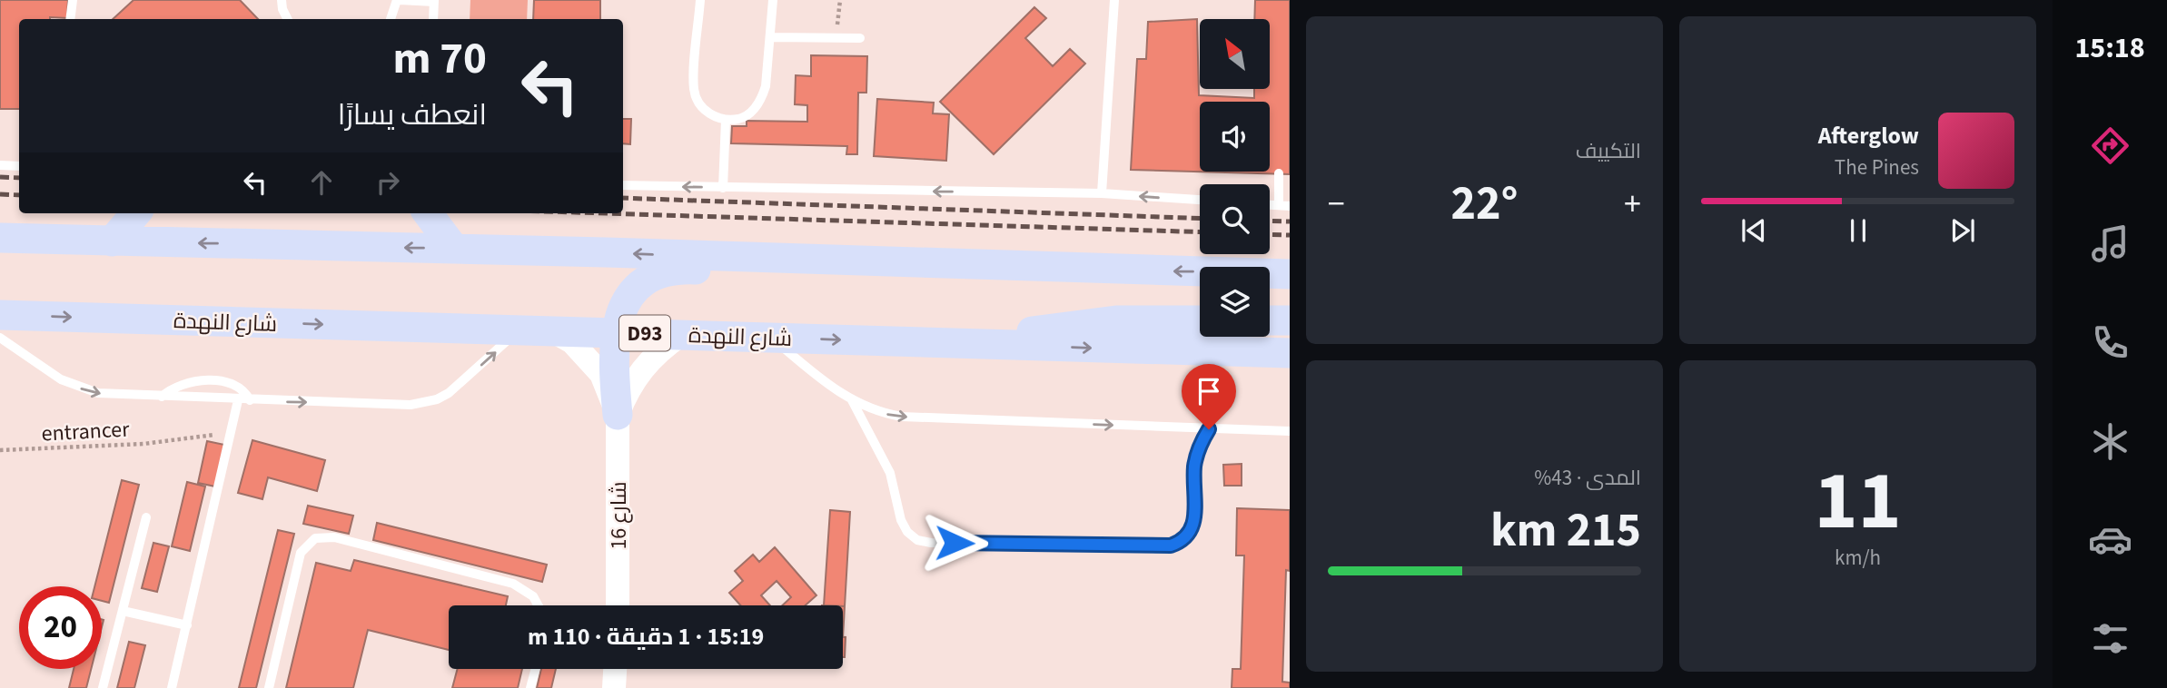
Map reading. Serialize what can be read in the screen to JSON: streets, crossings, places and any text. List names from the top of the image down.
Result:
{
  "streets": {
    "main road": ["شارع النهدة", "D93"],
    "street": ["شارع 16"],
    "path": ["entrancer"]
  },
  "crossings": [
    ["شارع النهدة", "شارع 16"]
  ],
  "north": "top left",
  "page": {
    "tabs": "15:18",
    "tile": [
      "التكييف",
      ["11", "km/h"],
      ["المدى · 43%", "215 km"]
    ],
    "turn": ["70 m", "انعطف يسارًا"],
    "song": ["Afterglow", "The Pines"],
    "heat": ["−", "22°", "+"],
    "limit": "20",
    "trip": "15:19 · 1 دقيقة · 110 m"
  }
}
